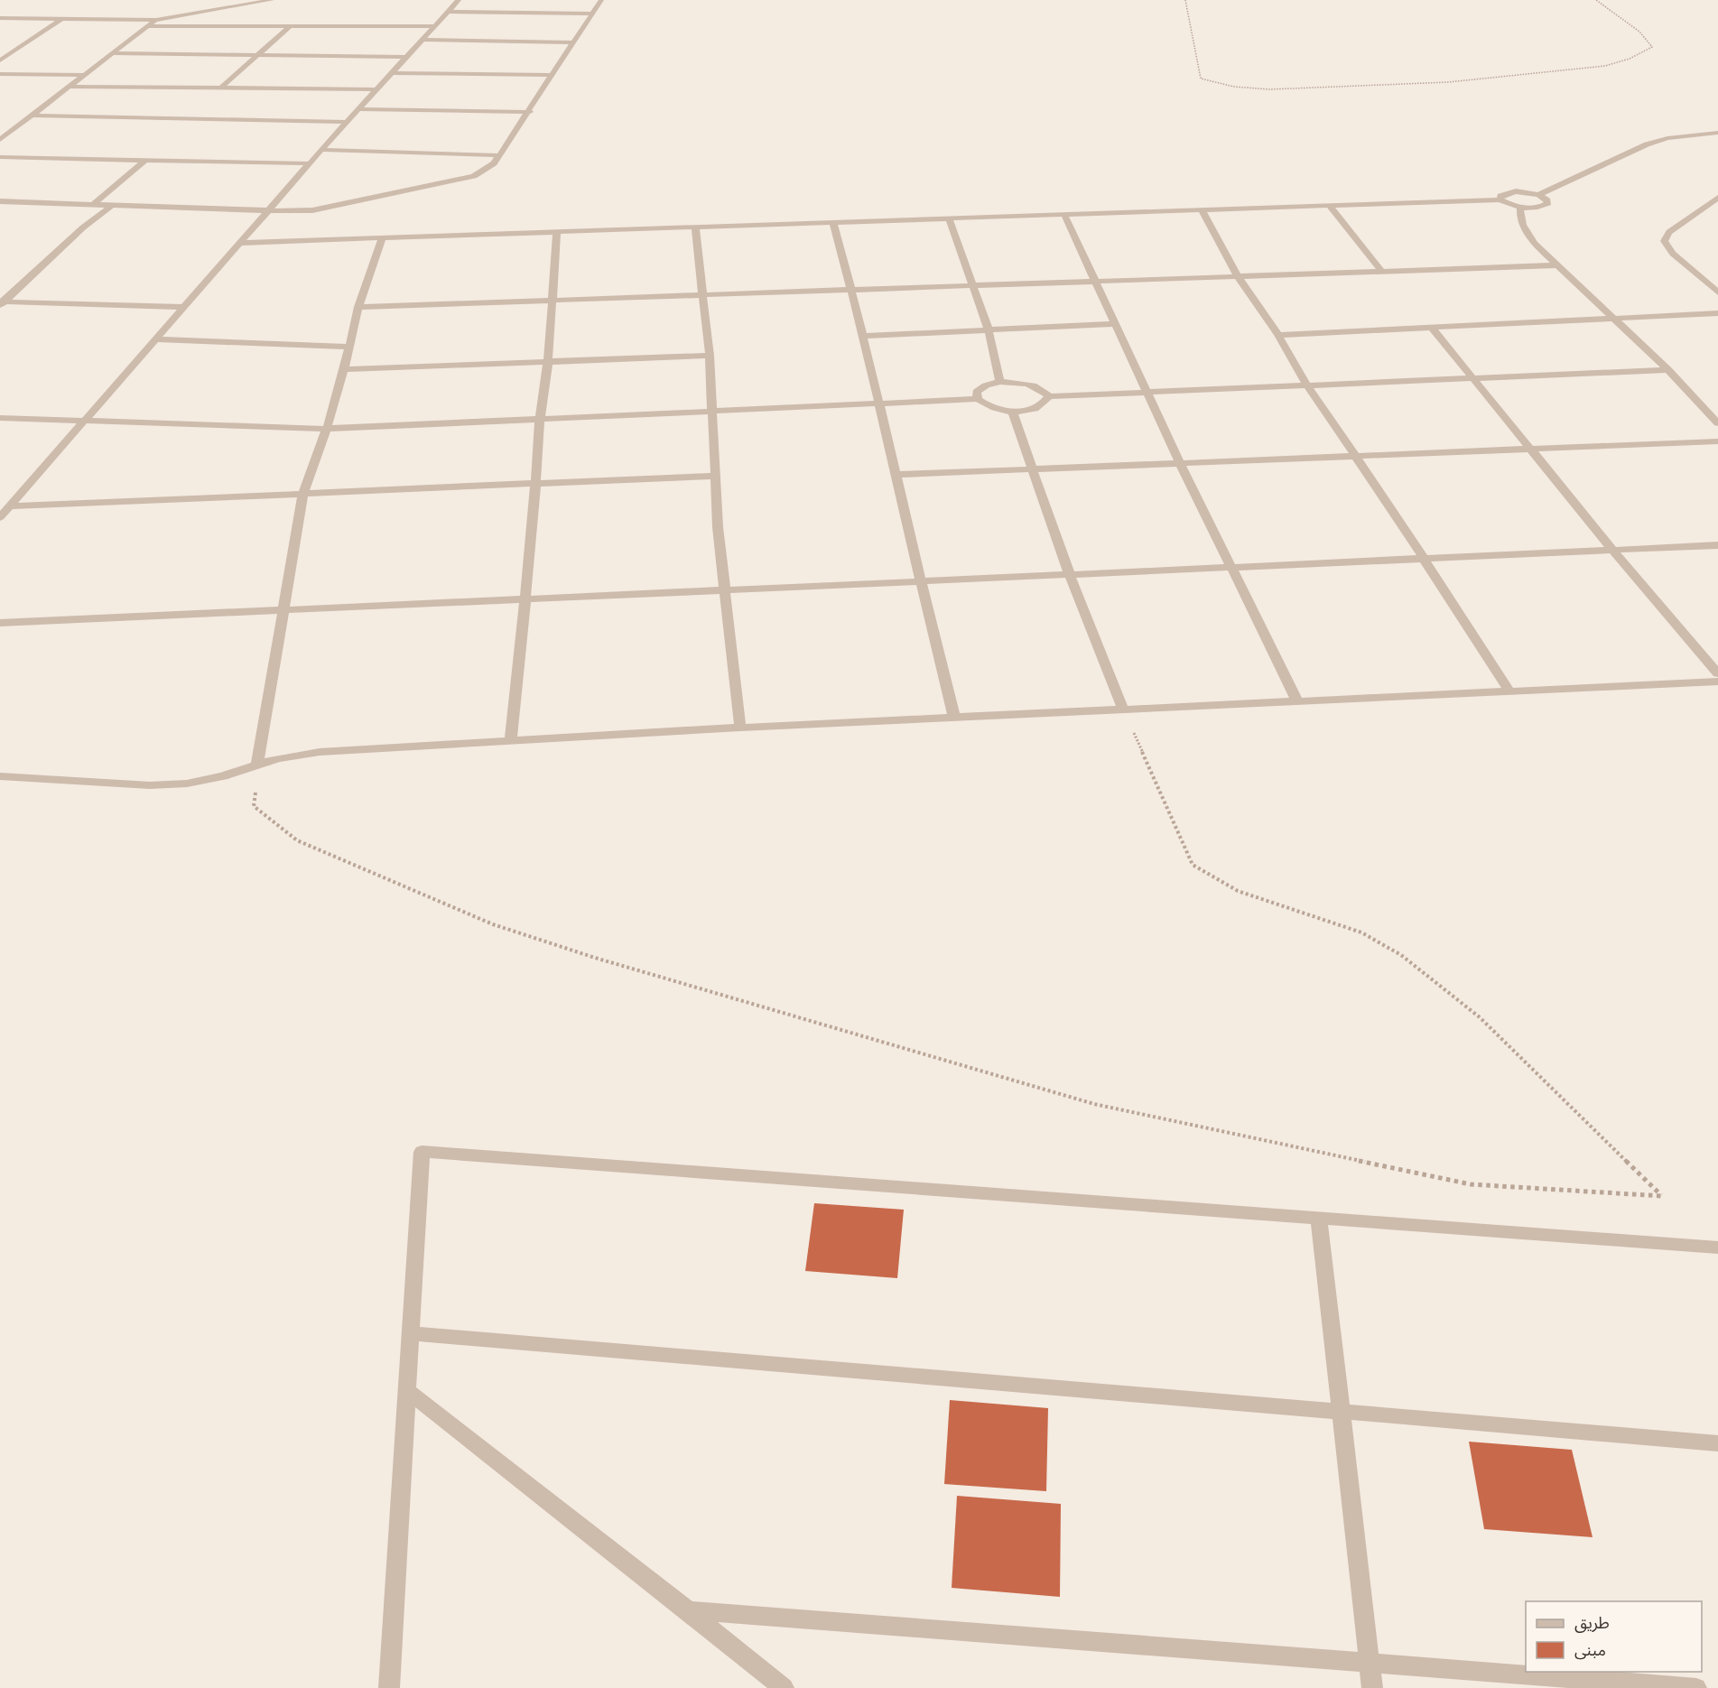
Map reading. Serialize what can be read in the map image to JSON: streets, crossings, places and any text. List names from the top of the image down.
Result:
{
  "legend": ["طريق", "مبنى"]
}
